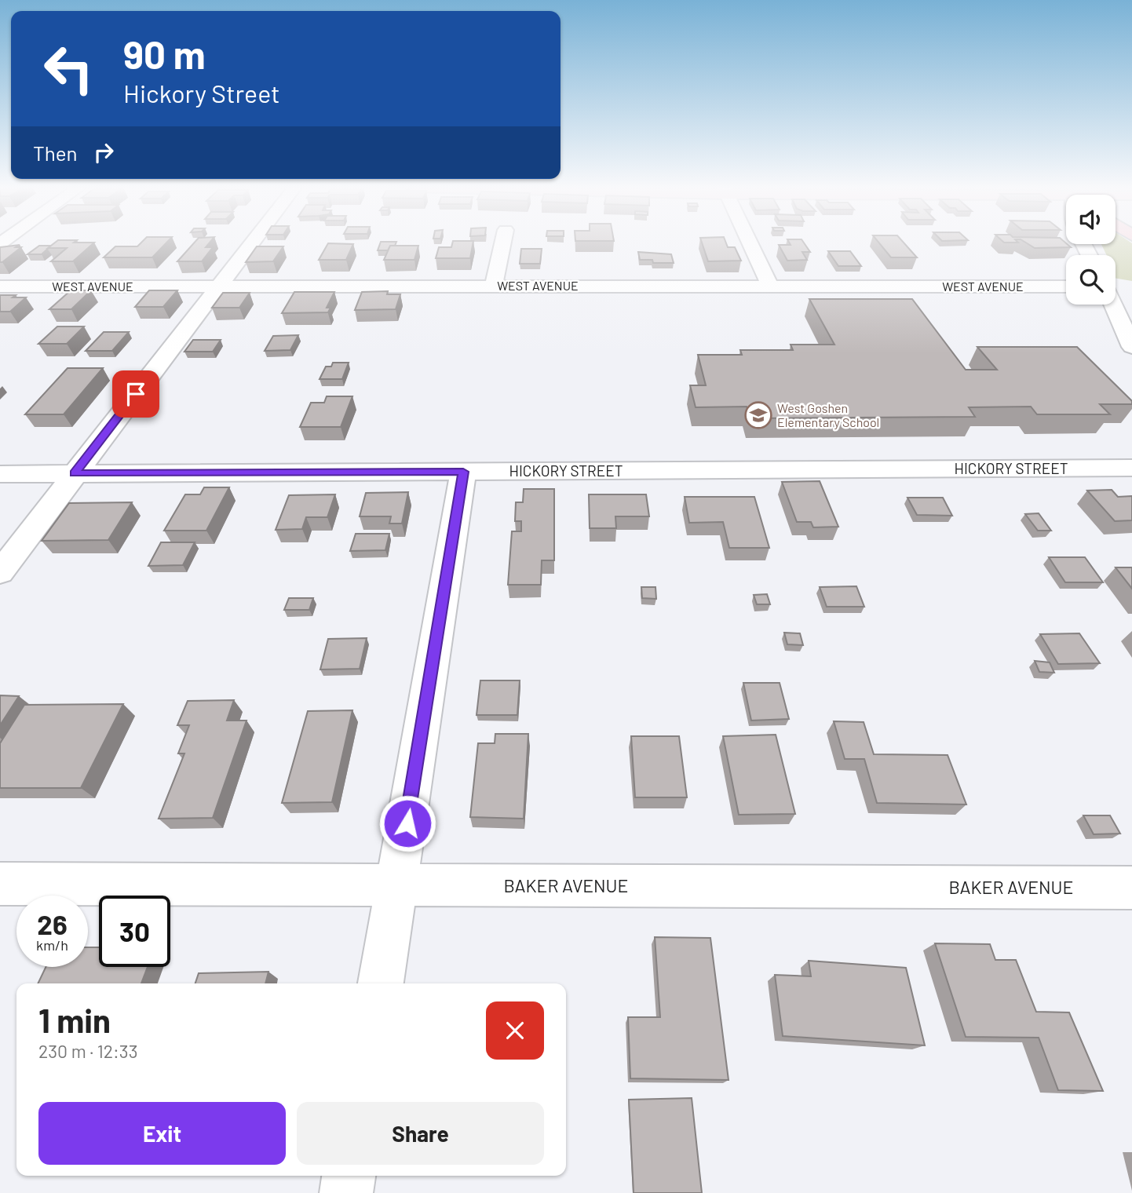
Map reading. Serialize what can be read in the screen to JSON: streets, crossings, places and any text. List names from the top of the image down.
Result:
{
  "streets": {
    "street": ["WEST AVENUE", "HICKORY STREET", "BAKER AVENUE"]
  },
  "places": {
    "school or university": ["West Goshen Elementary School"]
  },
  "page": {
    "turn": ["90 m", "Hickory Street"],
    "then": "Then",
    "speed": "26 km/h",
    "limit": "30",
    "heading": ["1 min", "230 m · 12:33"],
    "buttons": ["Exit", "Share"]
  }
}
